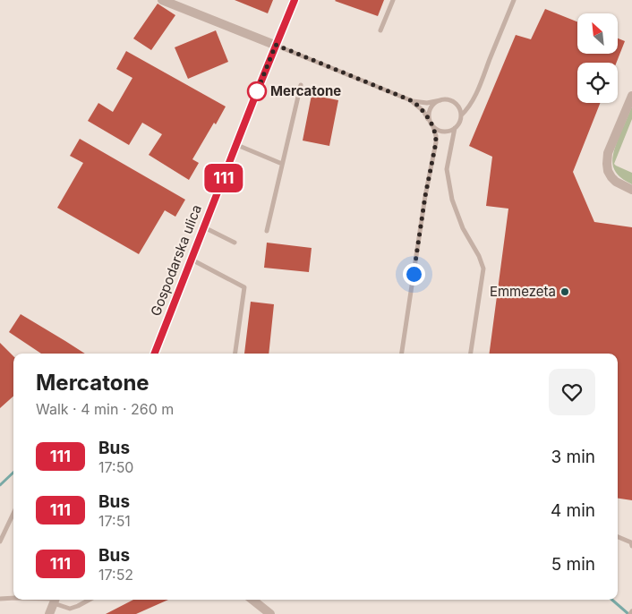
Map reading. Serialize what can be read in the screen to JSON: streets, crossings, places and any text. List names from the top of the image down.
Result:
{
  "streets": {
    "street": ["Gospodarska ulica"]
  },
  "places": ["Mercatone", "Emmezeta"],
  "lines": ["bus line 111"],
  "north": "top left",
  "page": {
    "on_map": "111",
    "heading": ["Mercatone", "Walk · 4 min · 260 m"],
    "list": [
      {
        "mark": "111",
        "name": "Bus",
        "note": "17:50",
        "value": "3 min"
      },
      {
        "mark": "111",
        "name": "Bus",
        "note": "17:51",
        "value": "4 min"
      },
      {
        "mark": "111",
        "name": "Bus",
        "note": "17:52",
        "value": "5 min"
      }
    ]
  }
}
